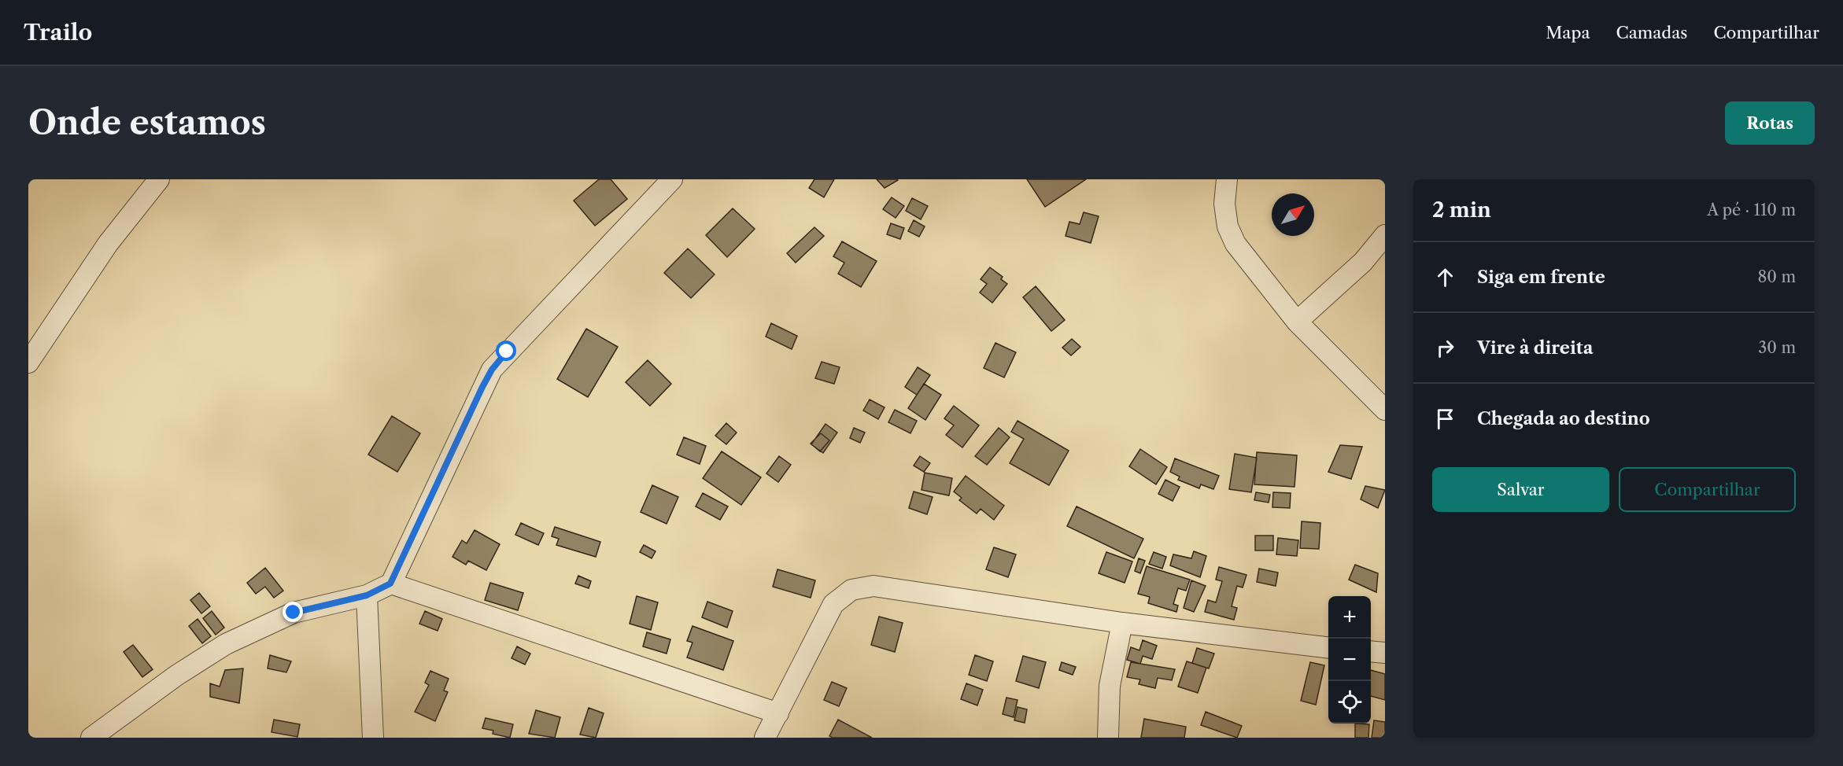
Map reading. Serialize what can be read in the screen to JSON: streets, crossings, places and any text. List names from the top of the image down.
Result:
{
  "north": "top right",
  "page": {
    "header": "Trailo",
    "nav": ["Mapa", "Camadas", "Compartilhar"],
    "buttons": [
      "Rotas",
      ["Salvar", "Compartilhar"]
    ],
    "title": "Onde estamos",
    "heading": ["2 min", "A pé · 110 m"],
    "list": [
      ["Siga em frente", "80 m"],
      ["Vire à direita", "30 m"],
      "Chegada ao destino"
    ],
    "map_buttons": ["+", "−"]
  }
}
